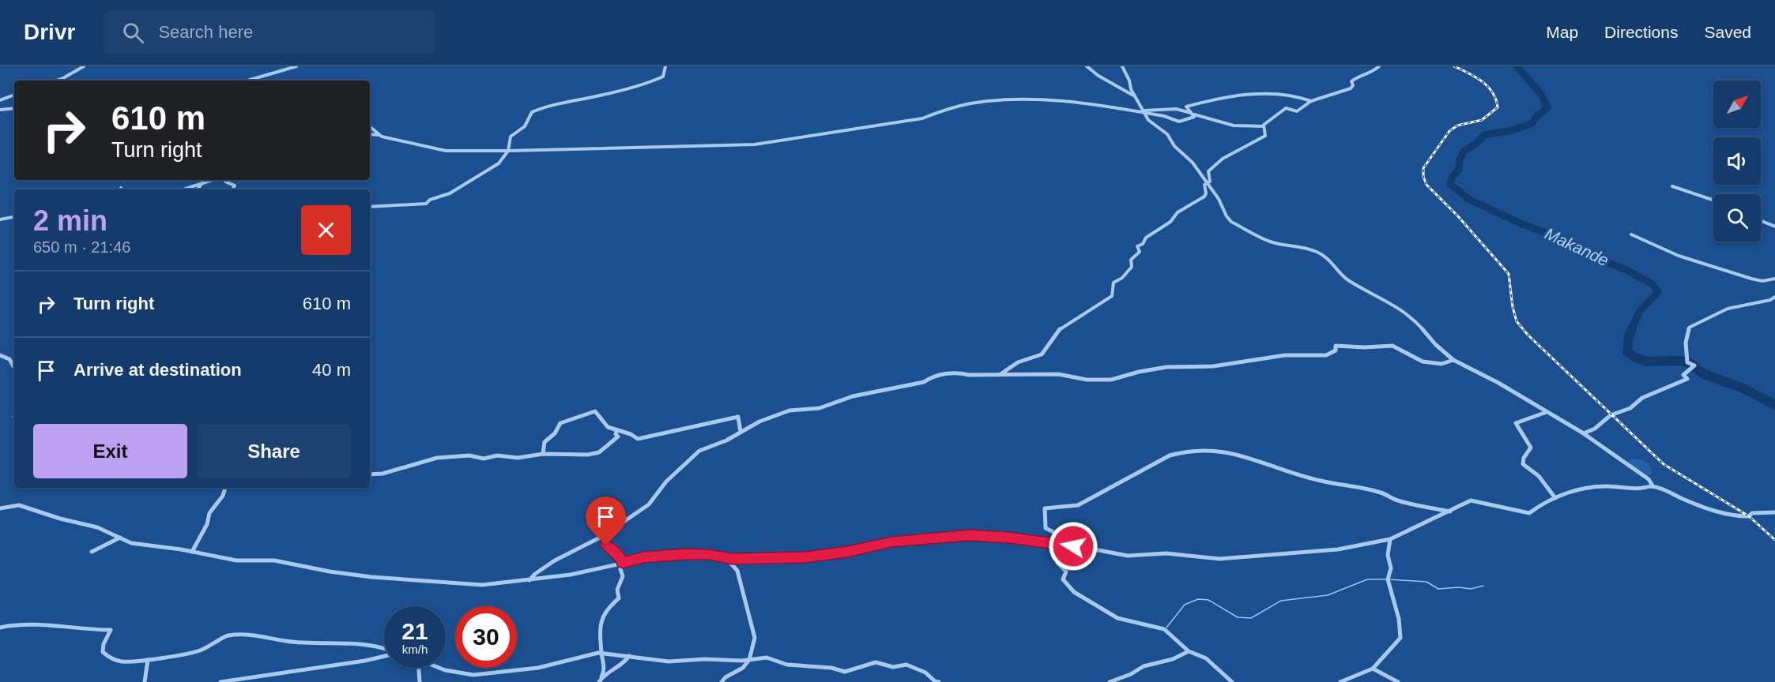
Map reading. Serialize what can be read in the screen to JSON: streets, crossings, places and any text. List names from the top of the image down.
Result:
{
  "water": ["Makande"],
  "north": "top right",
  "page": {
    "header": "Drivr",
    "search": "Search here",
    "nav": ["Map", "Directions", "Saved"],
    "turn": ["610 m", "Turn right"],
    "heading": ["2 min", "650 m · 21:46"],
    "list": [
      {
        "name": "Turn right",
        "value": "610 m"
      },
      {
        "name": "Arrive at destination",
        "value": "40 m"
      }
    ],
    "buttons": ["Exit", "Share"],
    "speed": "21 km/h",
    "limit": "30"
  }
}
